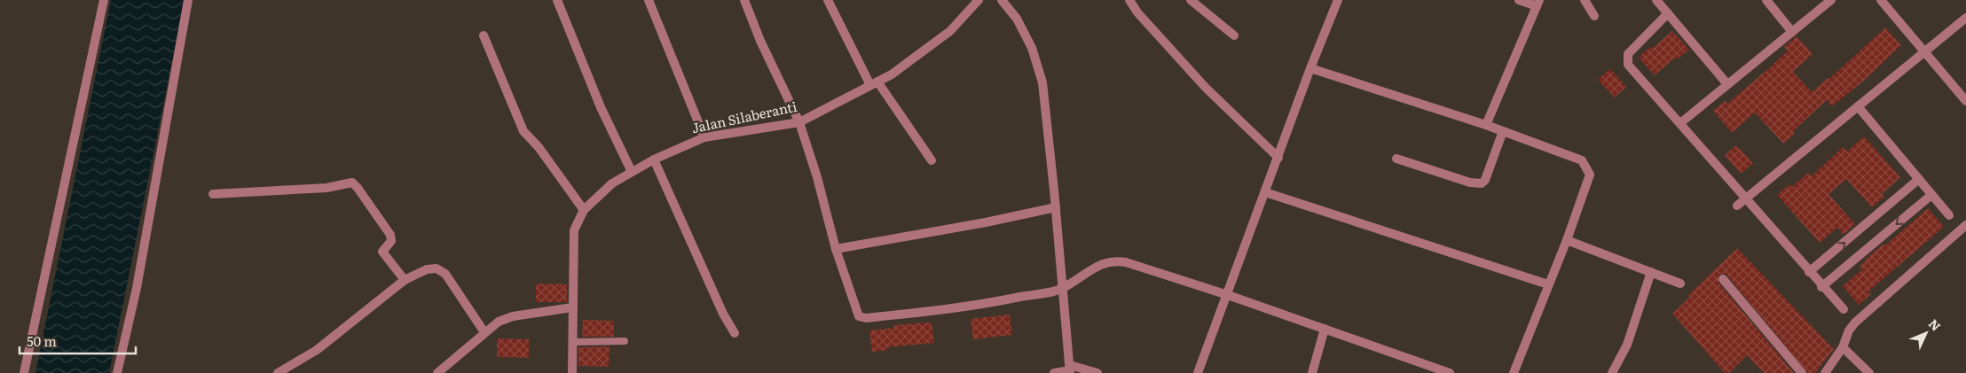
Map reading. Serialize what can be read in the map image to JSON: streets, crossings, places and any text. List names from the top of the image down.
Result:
{
  "streets": {
    "street": ["Jalan Silaberanti"]
  },
  "scale_bar": "50 m",
  "north": "top right"
}
